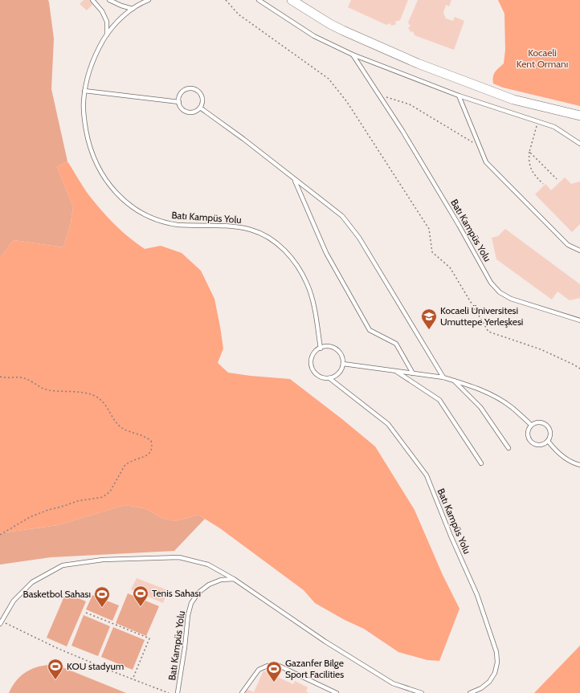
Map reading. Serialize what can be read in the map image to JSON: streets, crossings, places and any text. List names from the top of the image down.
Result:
{
  "streets": {
    "lane": ["Batı Kampüs Yolu"]
  },
  "parks": ["Kocaeli Kent Ormanı"],
  "places": {
    "school or university": ["Kocaeli Üniversitesi Umuttepe Yerleşkesi"],
    "sports": [
      "Tenis Sahası",
      "Basketbol Sahası",
      "KOU stadyum",
      "Gazanfer Bilge Sport Facilities"
    ]
  }
}
